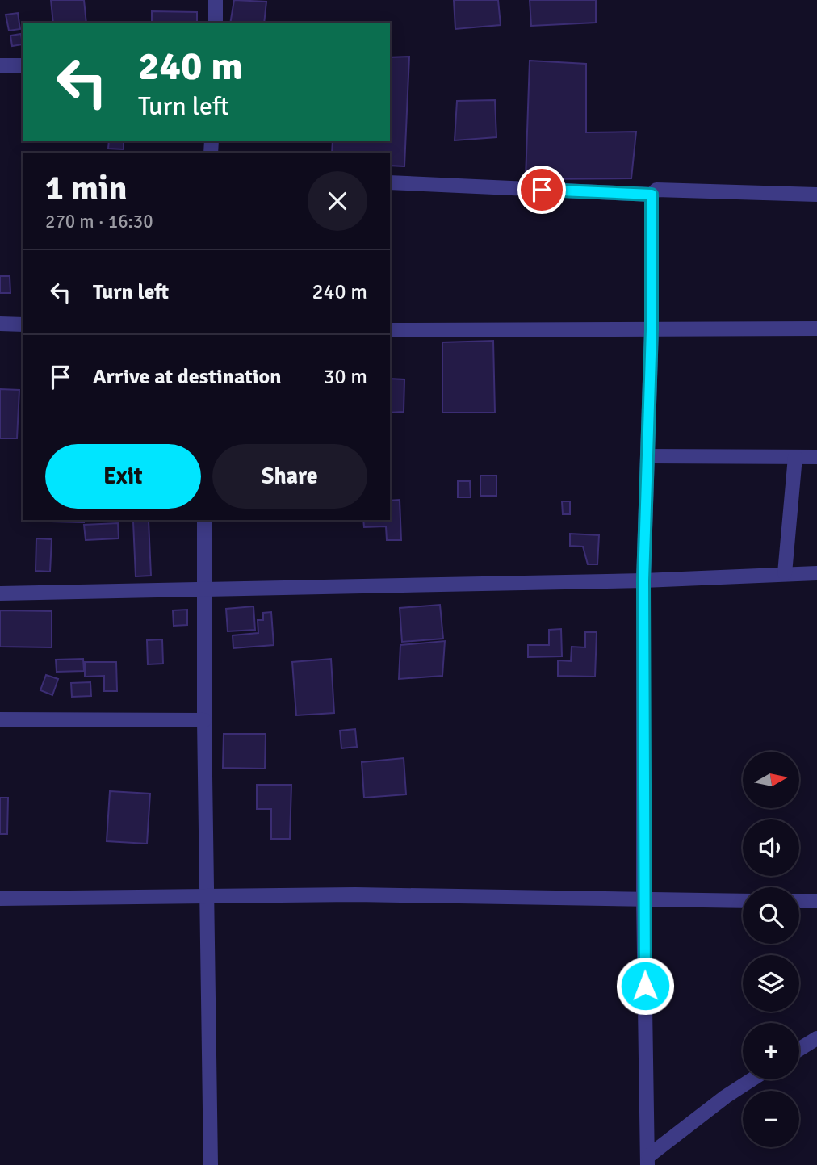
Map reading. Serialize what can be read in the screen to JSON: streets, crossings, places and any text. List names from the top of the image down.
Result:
{
  "north": "right",
  "page": {
    "turn": ["240 m", "Turn left"],
    "heading": ["1 min", "270 m · 16:30"],
    "list": [
      {
        "name": "Turn left",
        "value": "240 m"
      },
      {
        "name": "Arrive at destination",
        "value": "30 m"
      }
    ],
    "buttons": ["Exit", "Share"],
    "map_buttons": ["+", "−"]
  }
}
